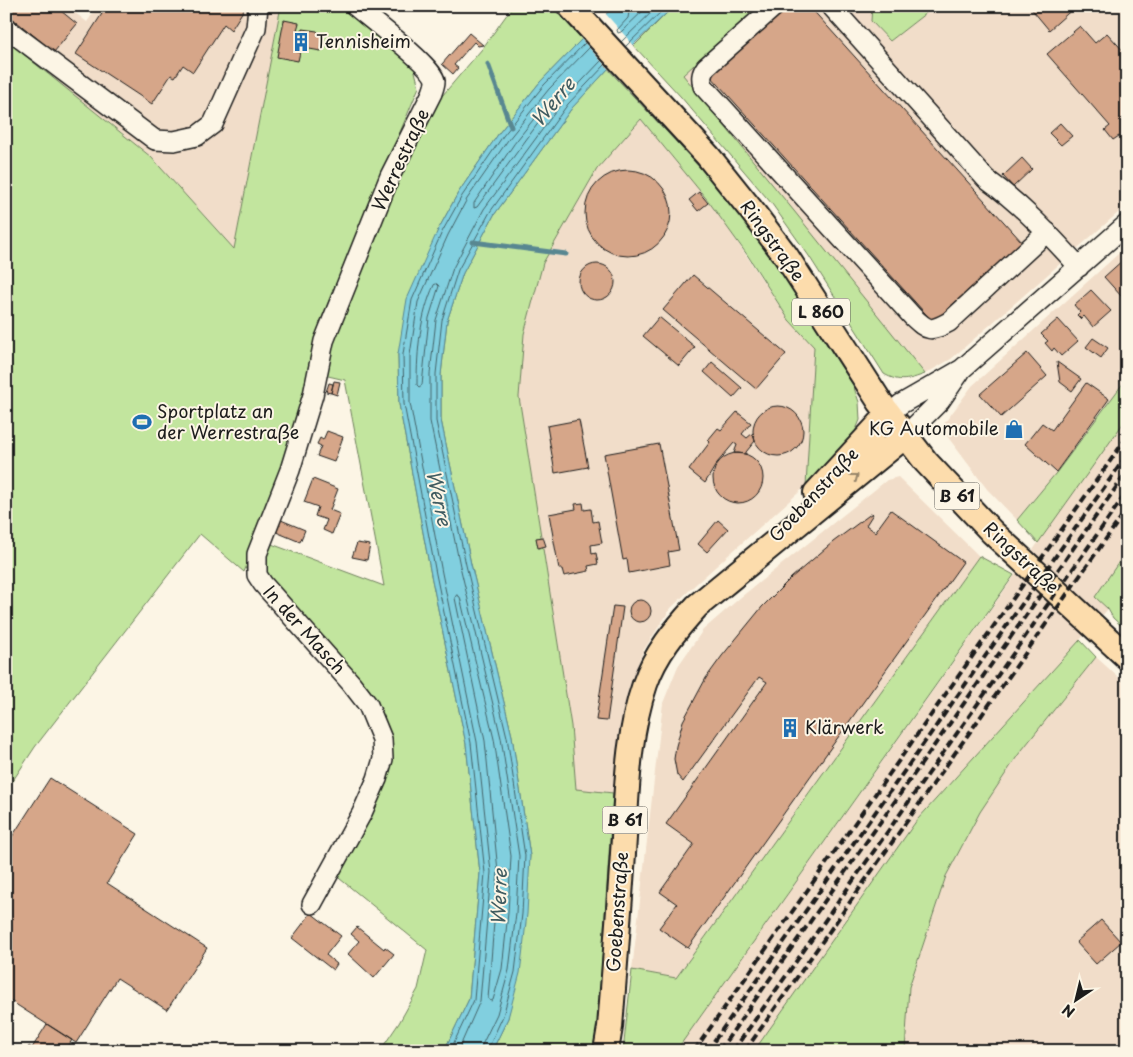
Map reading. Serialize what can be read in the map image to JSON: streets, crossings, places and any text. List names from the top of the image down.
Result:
{
  "streets": {
    "main road": [
      "Ringstraße",
      "L 860",
      "Goebenstraße",
      "B 61"
    ],
    "street": ["Werrestraße", "In der Masch"]
  },
  "crossings": [
    ["Werrestraße", "In der Masch"],
    ["Ringstraße", "Goebenstraße"]
  ],
  "water": ["Werre"],
  "places": {
    "building": ["Tennisheim", "Klärwerk"],
    "sports": ["Sportplatz an der Werrestraße"],
    "shop": ["KG Automobile"]
  },
  "north": "bottom left"
}
